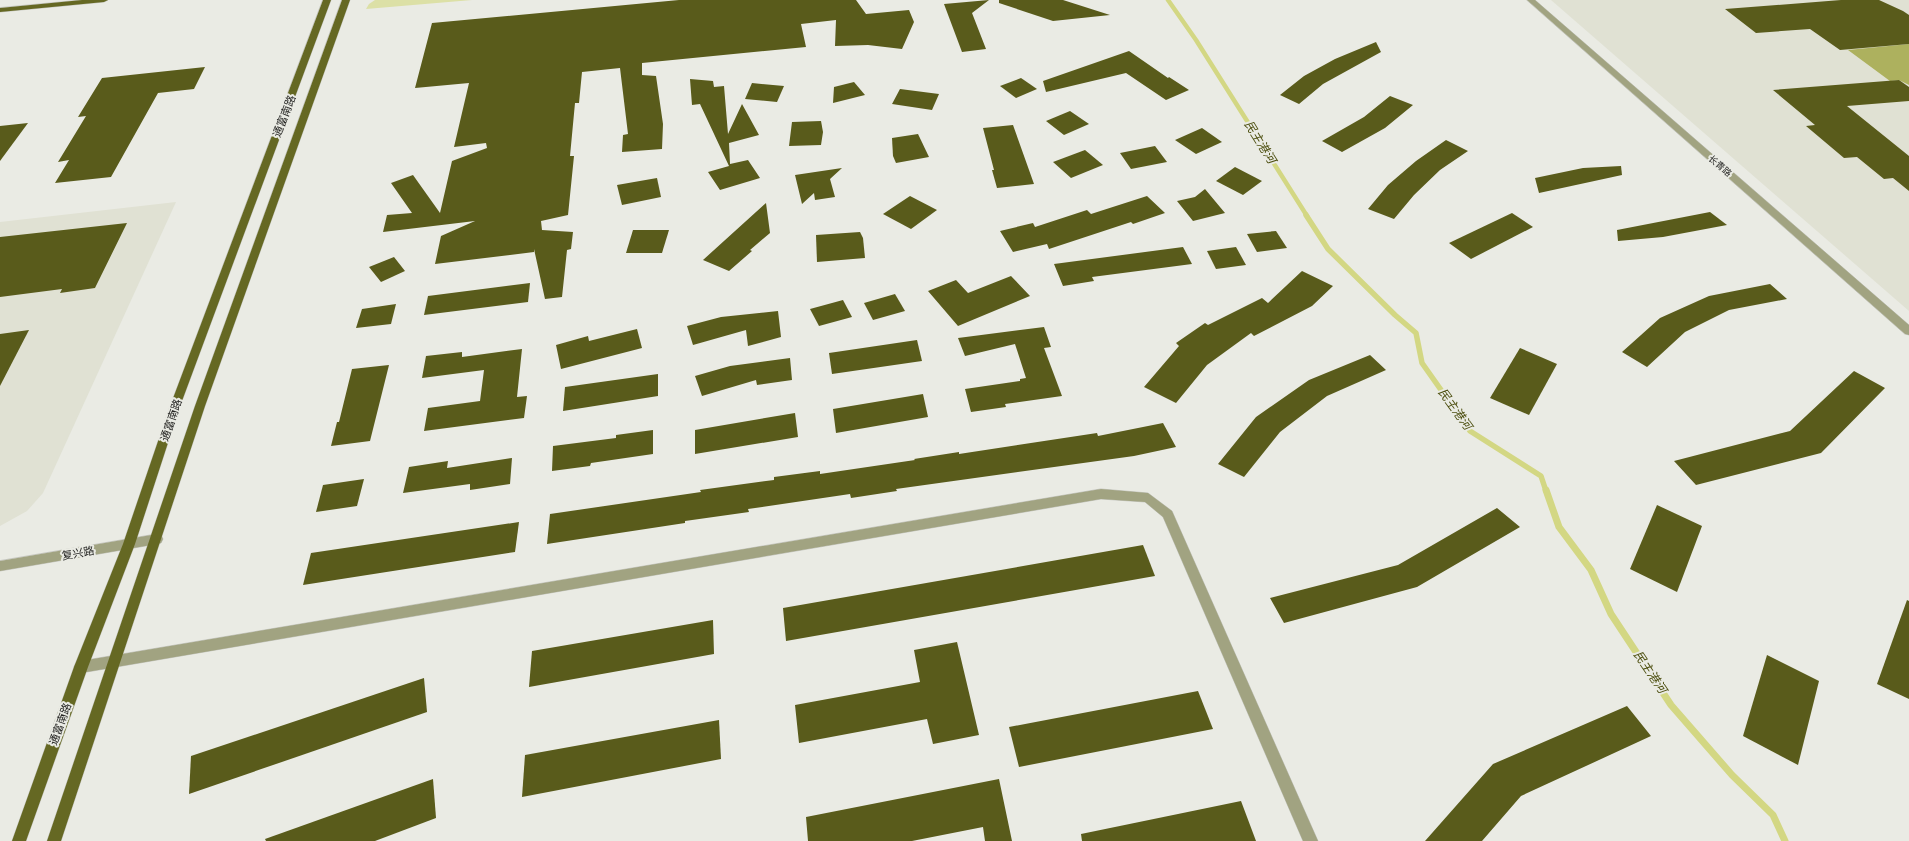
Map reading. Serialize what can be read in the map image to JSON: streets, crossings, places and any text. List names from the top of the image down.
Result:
{
  "streets": {
    "main road": ["通富南路"],
    "street": ["长青路", "复兴路"]
  },
  "crossings": [
    ["通富南路", "复兴路"]
  ],
  "water": ["民主港河"]
}
